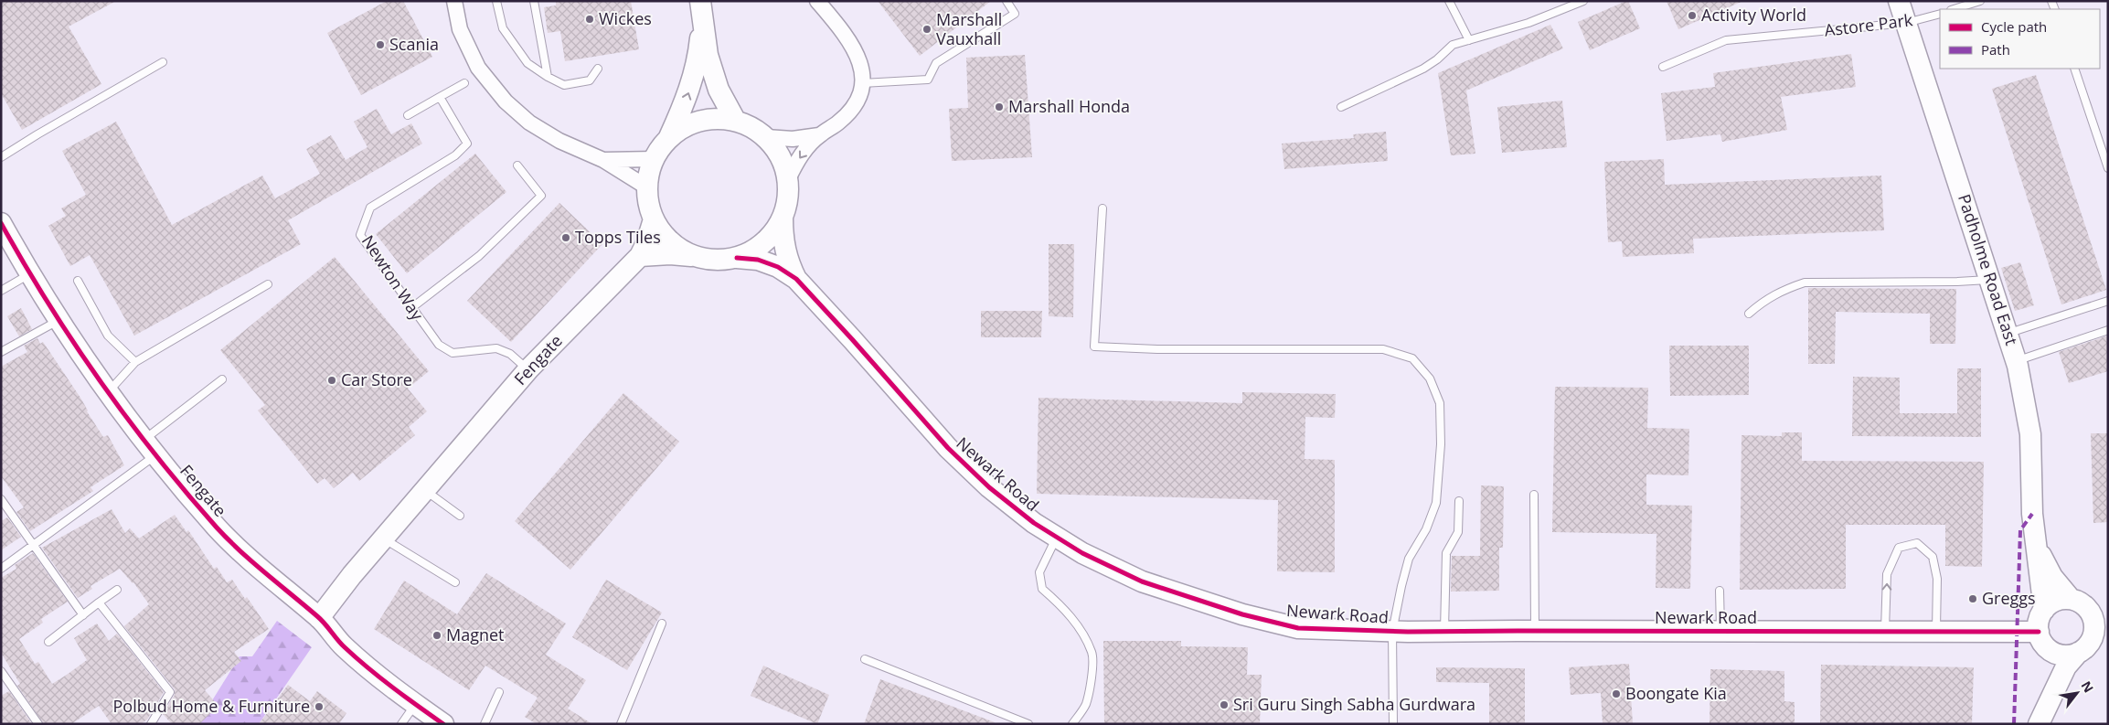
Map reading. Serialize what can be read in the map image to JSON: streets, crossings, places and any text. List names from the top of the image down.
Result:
{
  "streets": {
    "street": ["Padholme Road East", "Fengate", "Newark Road"],
    "lane": ["Astore Park", "Newton Way"]
  },
  "crossings": [
    ["Astore Park", "Padholme Road East"],
    ["Padholme Road East", "Newark Road"],
    ["Newton Way", "Fengate"],
    ["Fengate", "Newark Road"]
  ],
  "places": [
    "Activity World",
    "Wickes",
    "Marshall Vauxhall",
    "Scania",
    "Marshall Honda",
    "Topps Tiles",
    "Car Store",
    "Greggs",
    "Magnet",
    "Boongate Kia",
    "Sri Guru Singh Sabha Gurdwara",
    "Polbud Home & Furniture"
  ],
  "legend": ["Cycle path", "Path"],
  "north": "top right"
}
